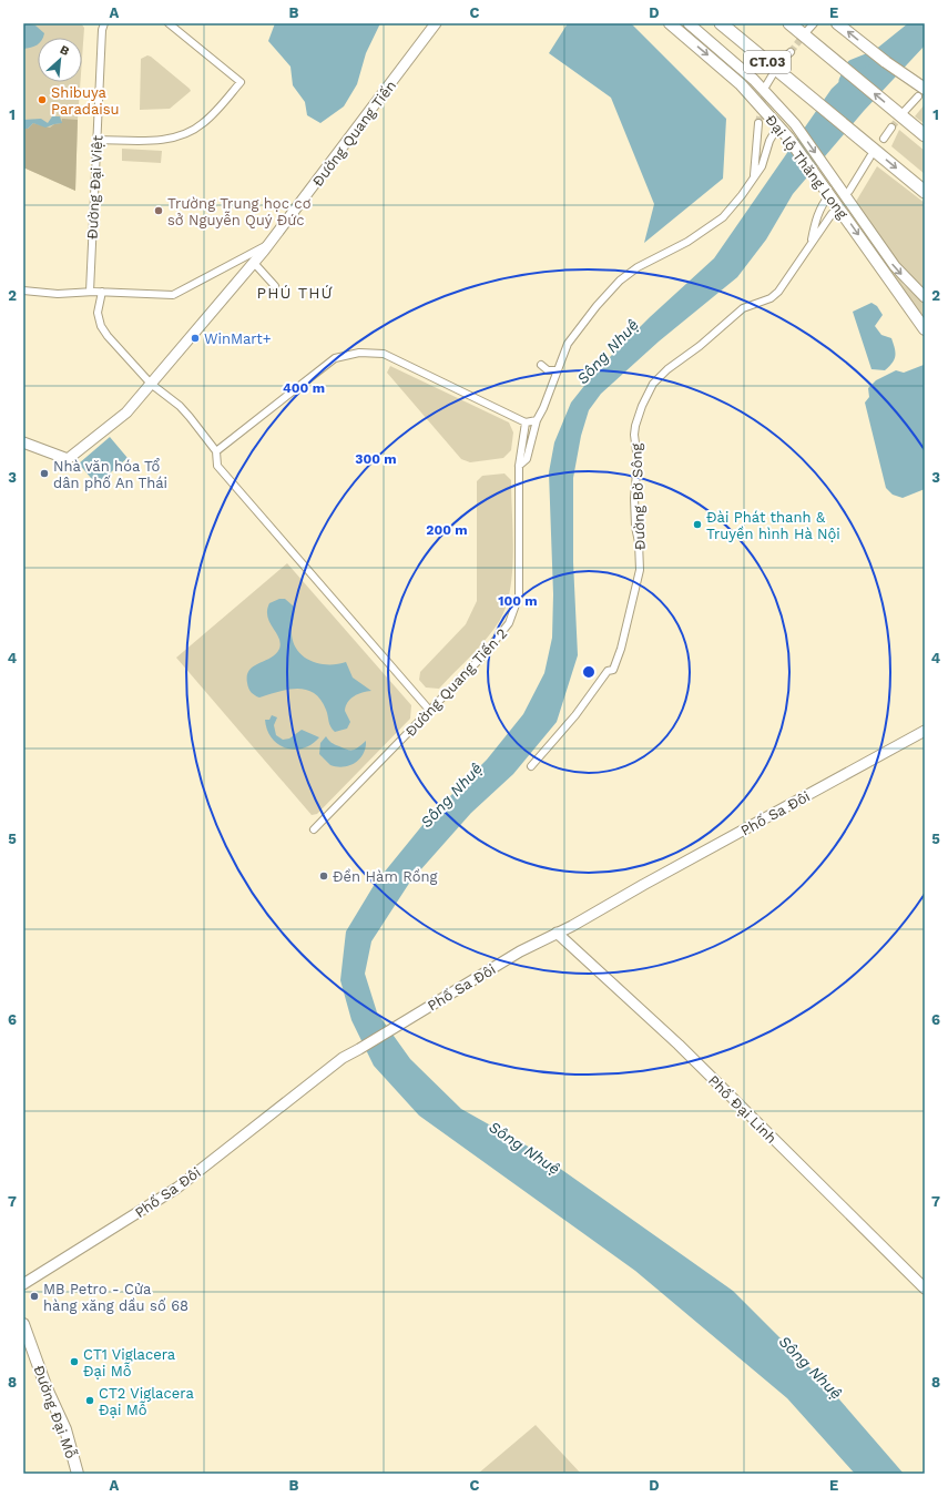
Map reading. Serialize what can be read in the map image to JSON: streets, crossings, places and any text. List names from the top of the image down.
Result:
{
  "streets": {
    "highway": ["CT.03"],
    "main road": ["Đại lộ Thăng Long", "Đường Đại Mỗ"],
    "street": [
      "Đường Quang Tiến",
      "Đường Đại Việt",
      "Đường Bờ Sông",
      "Đường Quang Tiến 2",
      "Phố Sa Đôi",
      "Phố Đại Linh"
    ]
  },
  "crossings": [
    ["Đại lộ Thăng Long", "Đường Bờ Sông"],
    ["Phố Sa Đôi", "Phố Đại Linh"]
  ],
  "one_way": ["Đại lộ Thăng Long"],
  "districts": ["PHÚ THỨ"],
  "water": ["Sông Nhuệ"],
  "places": [
    "Shibuya Paradaisu",
    "Trường Trung học cơ sở Nguyễn Quý Đức",
    "WinMart+",
    "Nhà văn hóa Tổ dân phố An Thái",
    "Đài Phát thanh & Truyền hình Hà Nội",
    "Đền Hàm Rồng",
    "MB Petro - Cửa hàng xăng dầu số 68",
    "CT1 Viglacera Đại Mỗ",
    "CT2 Viglacera Đại Mỗ"
  ],
  "north": "top right",
  "grid": {
    "columns": [
      "A",
      "B",
      "C",
      "D",
      "E"
    ],
    "rows": [
      "1",
      "2",
      "3",
      "4",
      "5",
      "6",
      "7",
      "8"
    ]
  },
  "rings": [
    "400 m",
    "300 m",
    "200 m",
    "100 m"
  ]
}
